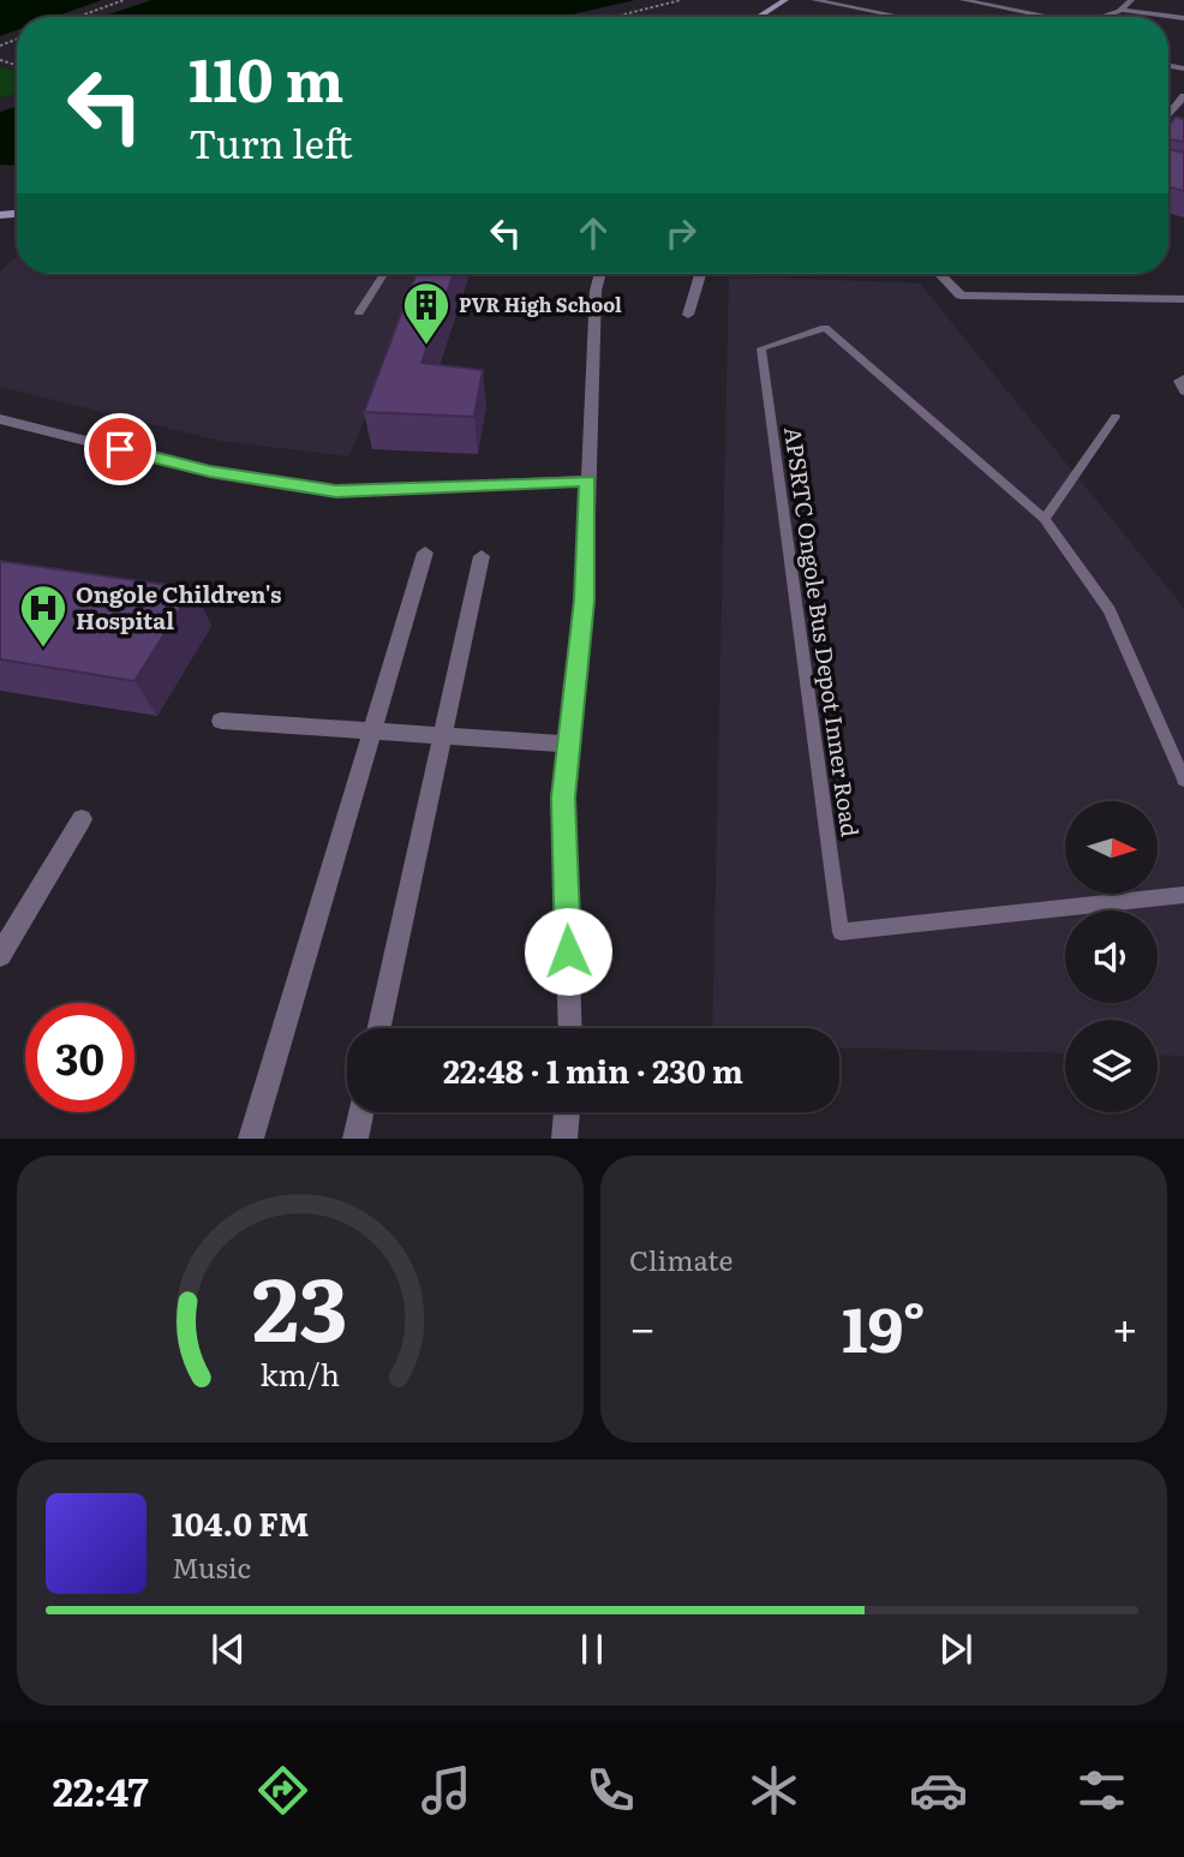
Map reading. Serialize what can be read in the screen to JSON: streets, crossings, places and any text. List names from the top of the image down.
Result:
{
  "streets": {
    "lane": ["APSRTC Ongole Bus Depot Inner Road"]
  },
  "places": {
    "building": ["PVR High School"],
    "hospital": ["Ongole Children's Hospital"]
  },
  "north": "right",
  "page": {
    "turn": ["110 m", "Turn left"],
    "limit": "30",
    "trip": "22:48 · 1 min · 230 m",
    "tile": "Climate",
    "heat": ["−", "19°", "+"],
    "song": ["104.0 FM", "Music"],
    "tabs": "22:47",
    "gauge": ["23", "km/h"]
  }
}
